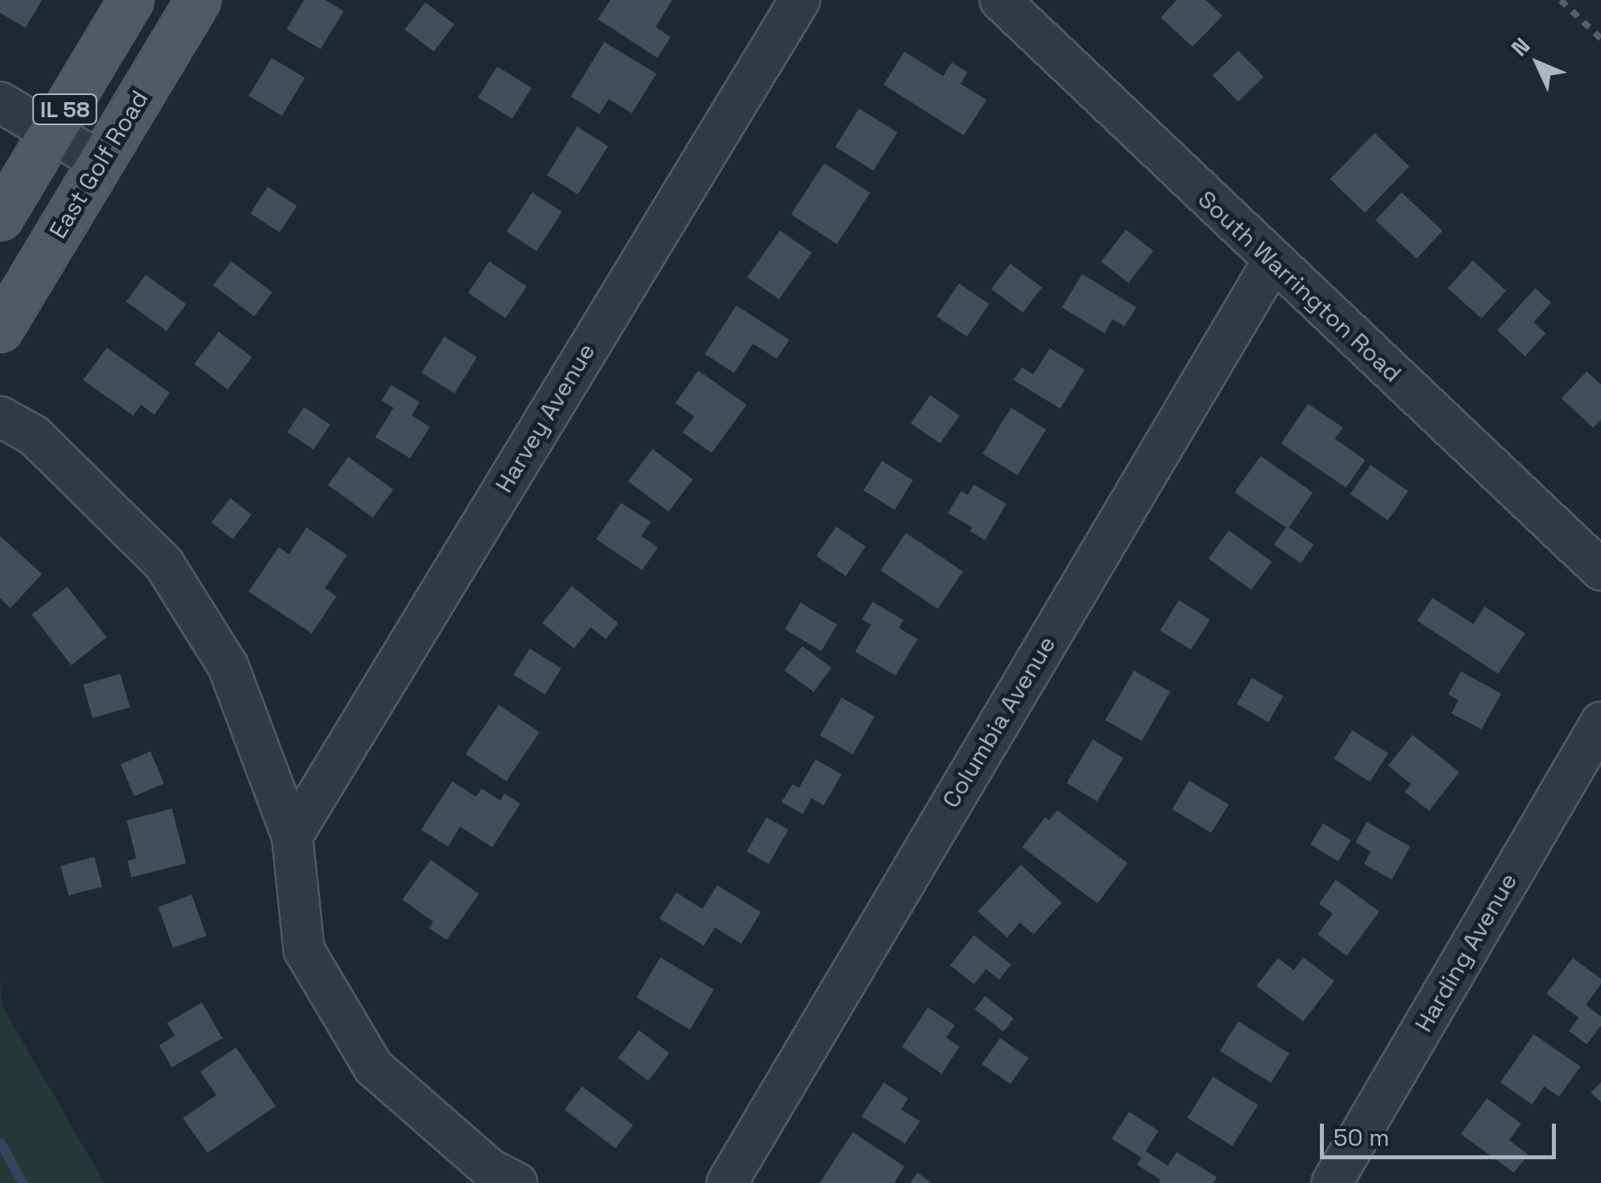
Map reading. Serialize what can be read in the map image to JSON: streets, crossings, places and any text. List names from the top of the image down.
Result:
{
  "streets": {
    "main road": ["IL 58", "East Golf Road"],
    "street": [
      "South Warrington Road",
      "Harvey Avenue",
      "Columbia Avenue",
      "Harding Avenue"
    ]
  },
  "crossings": [
    ["South Warrington Road", "Columbia Avenue"]
  ],
  "scale_bar": "50 m",
  "north": "top left"
}
